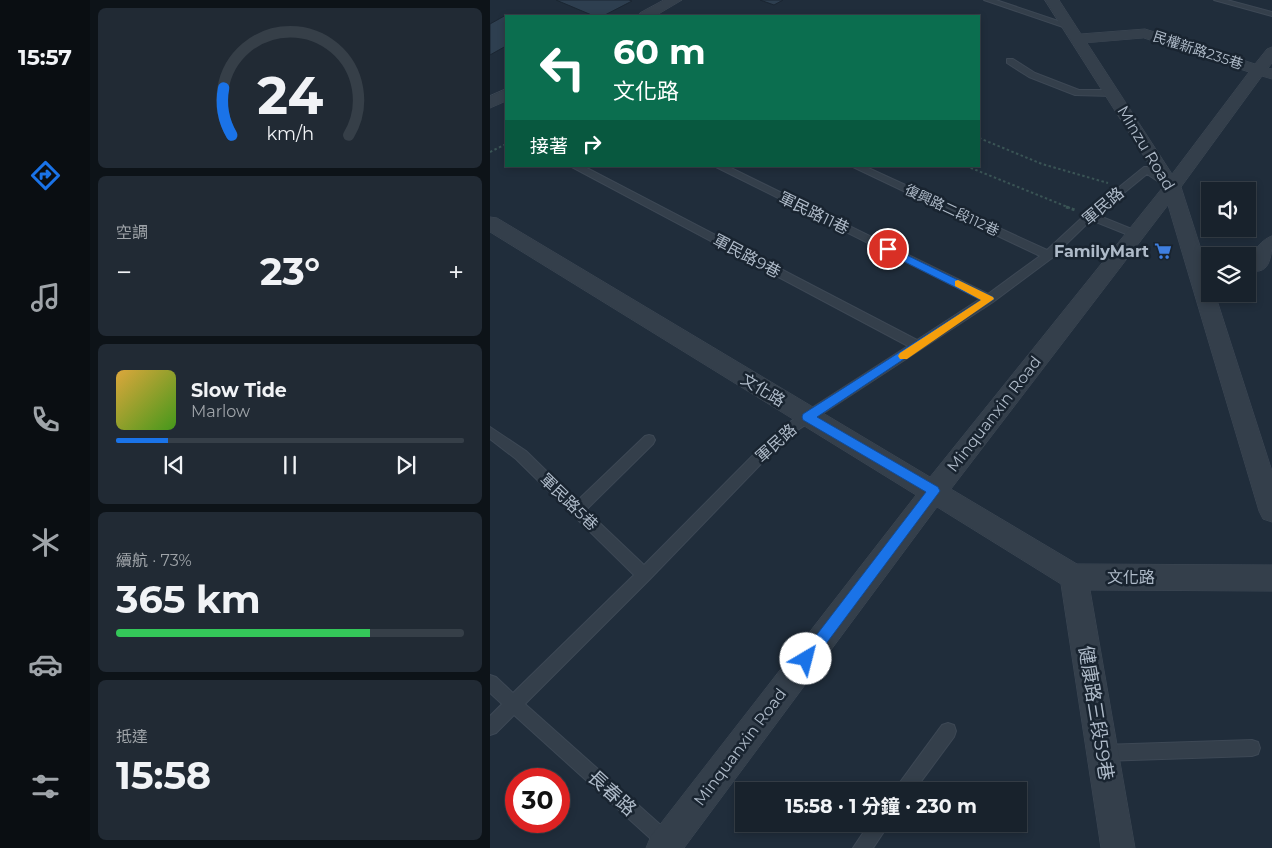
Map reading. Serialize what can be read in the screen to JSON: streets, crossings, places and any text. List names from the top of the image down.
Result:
{
  "streets": {
    "street": [
      "民權新路235巷",
      "Minzu Road",
      "文化路",
      "Minquanxin Road",
      "健康路三段59巷"
    ],
    "lane": [
      "軍民路",
      "復興路二段112巷",
      "軍民路11巷",
      "軍民路9巷",
      "軍民路5巷",
      "長春路"
    ]
  },
  "crossings": [
    ["民權新路235巷", "Minzu Road"],
    ["民權新路235巷", "Minquanxin Road"],
    ["Minzu Road", "軍民路"],
    ["Minzu Road", "Minquanxin Road"],
    ["軍民路", "復興路二段112巷"],
    ["軍民路", "軍民路11巷"],
    ["軍民路", "軍民路9巷"],
    ["軍民路", "文化路"],
    ["軍民路", "Minquanxin Road"],
    ["軍民路", "軍民路5巷"],
    ["軍民路", "長春路"],
    ["文化路", "Minquanxin Road"],
    ["文化路", "健康路三段59巷"],
    ["Minquanxin Road", "長春路"]
  ],
  "places": {
    "supermarket": ["FamilyMart"]
  },
  "page": {
    "tabs": "15:57",
    "turn": ["60 m", "文化路"],
    "then": "接著",
    "tile": [
      "空調",
      ["續航 · 73%", "365 km"],
      ["抵達", "15:58"]
    ],
    "heat": ["−", "23°", "+"],
    "song": ["Slow Tide", "Marlow"],
    "limit": "30",
    "trip": "15:58 · 1 分鐘 · 230 m",
    "gauge": ["24", "km/h"]
  }
}
